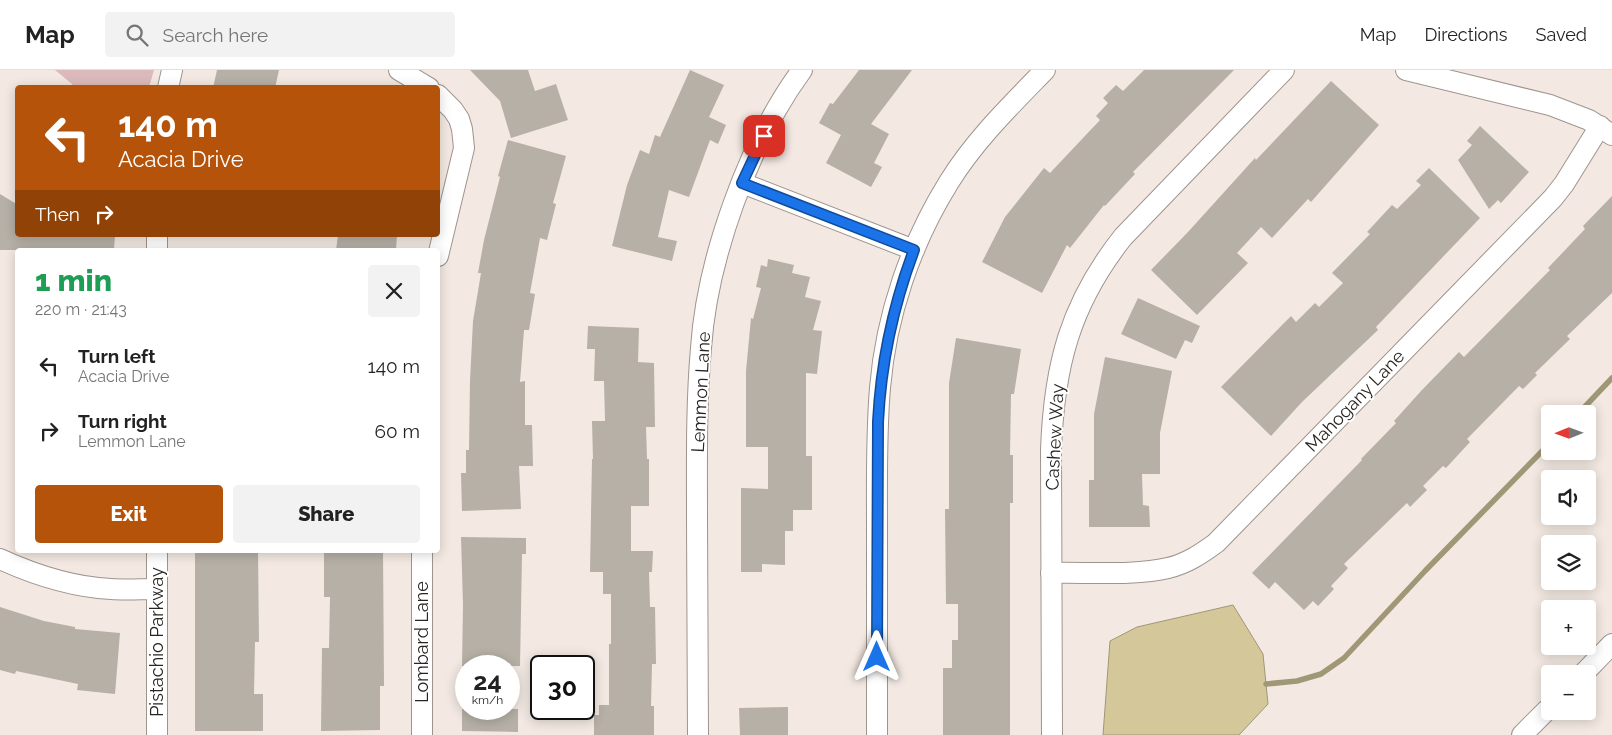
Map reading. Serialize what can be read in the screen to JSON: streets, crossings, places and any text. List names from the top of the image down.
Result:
{
  "streets": {
    "street": [
      "Lemmon Lane",
      "Mahogany Lane",
      "Cashew Way",
      "Pistachio Parkway",
      "Lombard Lane"
    ]
  },
  "crossings": [
    ["Mahogany Lane", "Cashew Way"]
  ],
  "north": "left",
  "page": {
    "header": "Map",
    "search": "Search here",
    "nav": ["Map", "Directions", "Saved"],
    "turn": ["140 m", "Acacia Drive"],
    "then": "Then",
    "heading": ["1 min", "220 m · 21:43"],
    "list": [
      {
        "name": "Turn left",
        "note": "Acacia Drive",
        "value": "140 m"
      },
      {
        "name": "Turn right",
        "note": "Lemmon Lane",
        "value": "60 m"
      }
    ],
    "map_buttons": ["+", "−"],
    "buttons": ["Exit", "Share"],
    "speed": "24 km/h",
    "limit": "30"
  }
}
